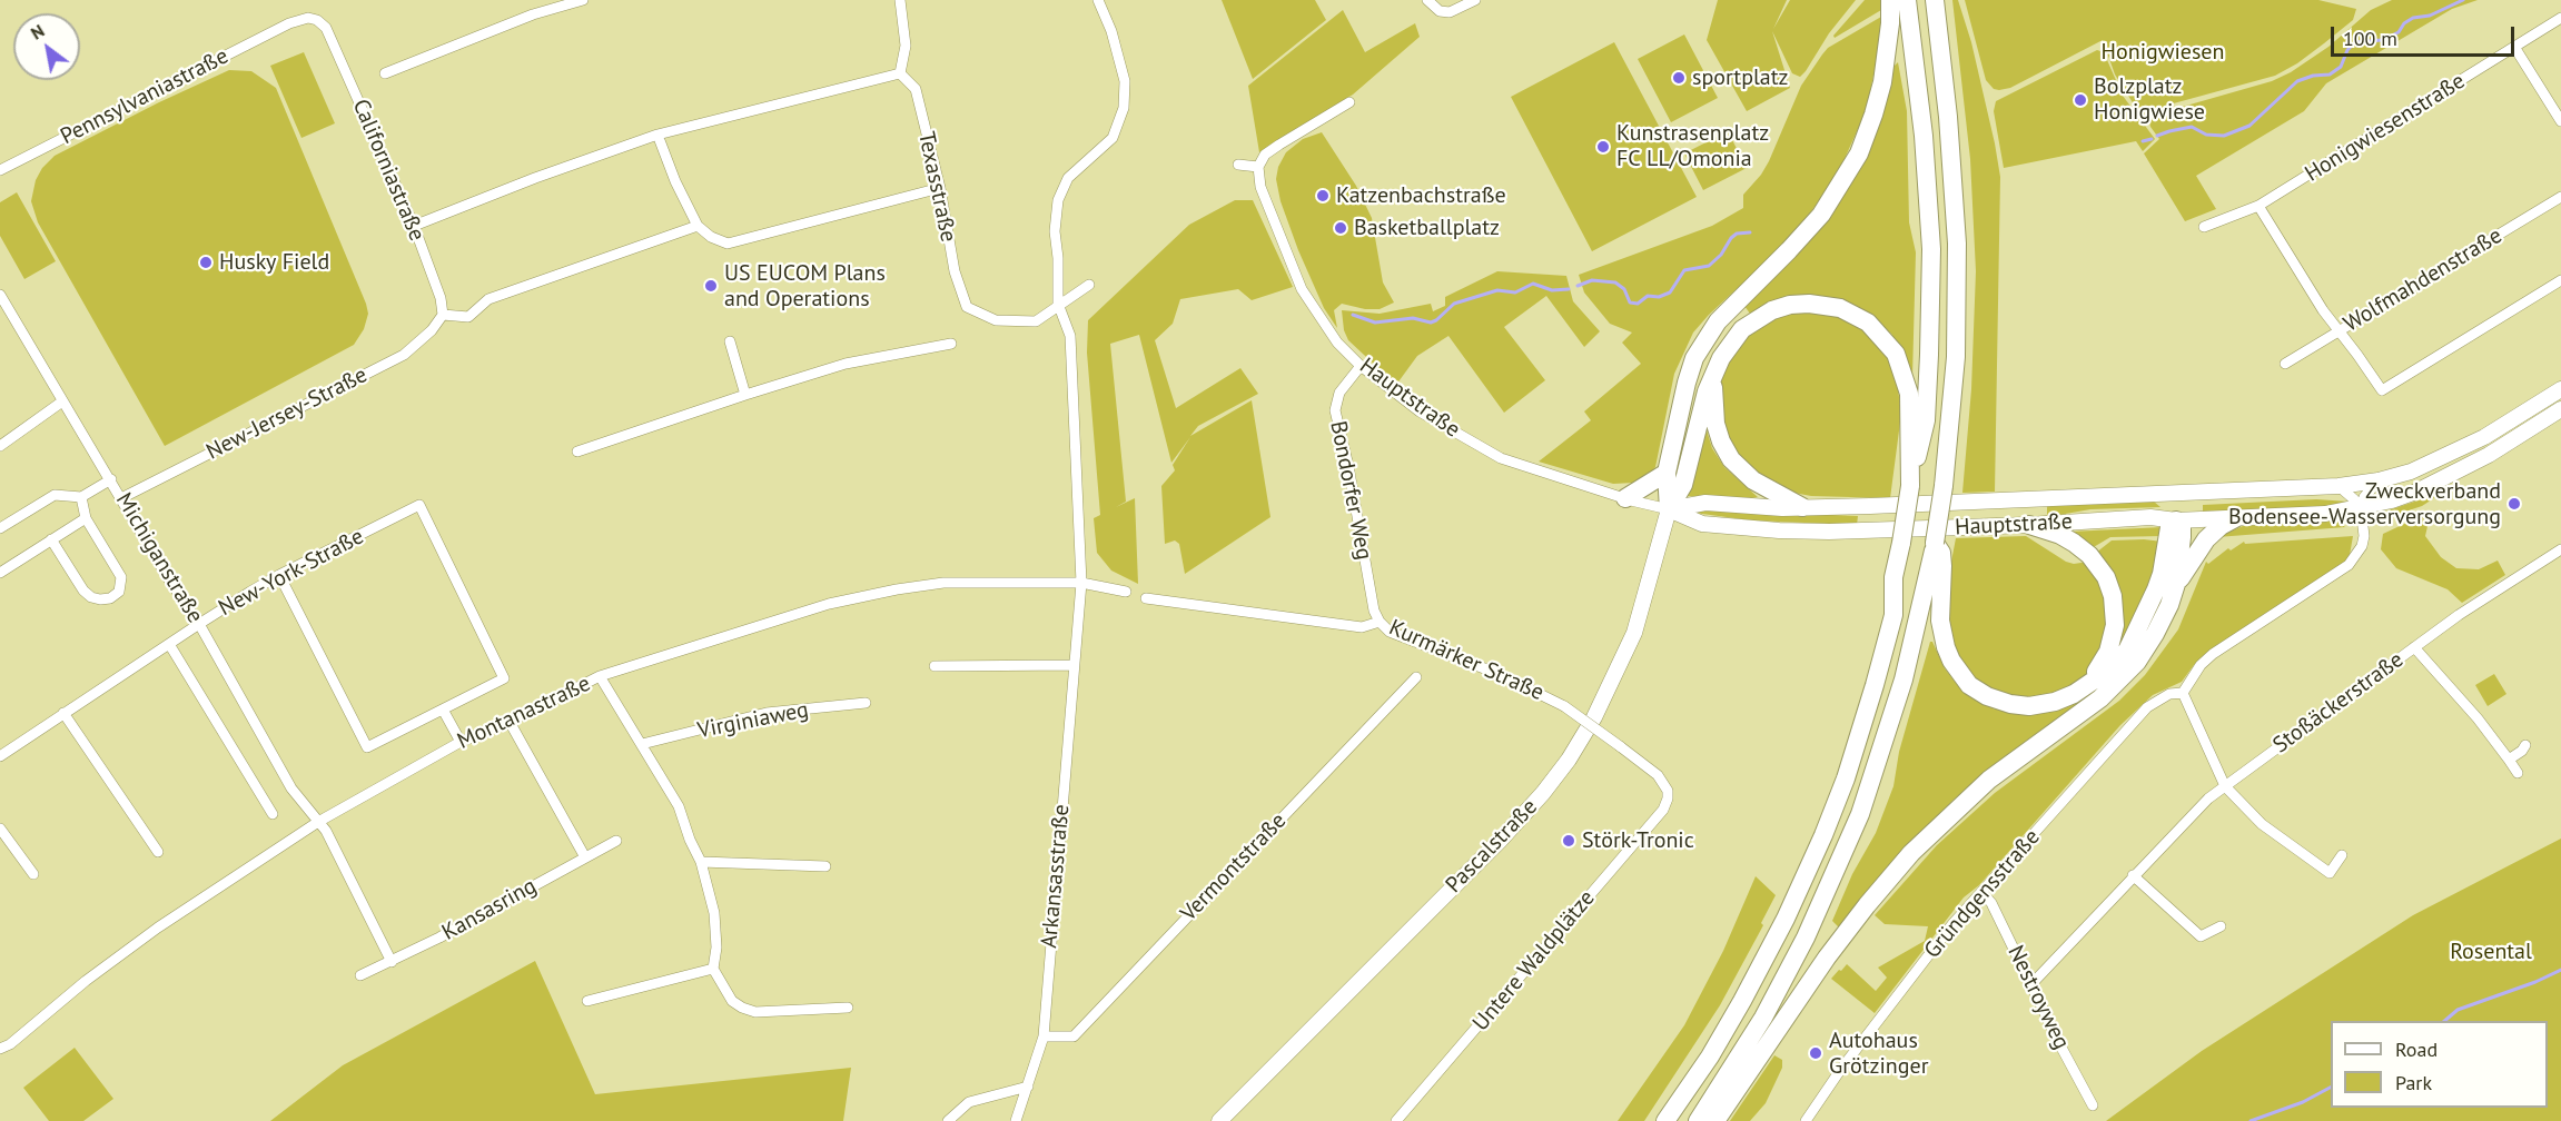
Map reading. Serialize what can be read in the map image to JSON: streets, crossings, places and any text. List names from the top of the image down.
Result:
{
  "streets": {
    "main road": ["Hauptstraße", "Pascalstraße"],
    "street": [
      "Pennsylvaniastraße",
      "Honigwiesenstraße",
      "Californiastraße",
      "Texasstraße",
      "Wolfmahdenstraße",
      "New-Jersey-Straße",
      "Bondorfer Weg",
      "Michiganstraße",
      "New-York-Straße",
      "Kurmärker Straße",
      "Stoßäckerstraße",
      "Montanastraße",
      "Virginiaweg",
      "Vermontstraße",
      "Arkansasstraße",
      "Gründgensstraße",
      "Kansasring",
      "Untere Waldplätze",
      "Nestroyweg"
    ]
  },
  "crossings": [
    ["Pennsylvaniastraße", "Californiastraße"],
    ["Californiastraße", "New-Jersey-Straße"],
    ["Texasstraße", "Arkansasstraße"],
    ["Hauptstraße", "Bondorfer Weg"],
    ["Hauptstraße", "Pascalstraße"],
    ["New-Jersey-Straße", "Michiganstraße"],
    ["Bondorfer Weg", "Kurmärker Straße"],
    ["Michiganstraße", "New-York-Straße"],
    ["Michiganstraße", "Montanastraße"],
    ["Kurmärker Straße", "Untere Waldplätze"],
    ["Stoßäckerstraße", "Nestroyweg"],
    ["Montanastraße", "Arkansasstraße"],
    ["Vermontstraße", "Arkansasstraße"],
    ["Gründgensstraße", "Nestroyweg"]
  ],
  "parks": ["Honigwiesen", "Rosental"],
  "places": [
    "sportplatz",
    "Bolzplatz Honigwiese",
    "Kunstrasenplatz FC LL/Omonia",
    "Katzenbachstraße",
    "Basketballplatz",
    "Husky Field",
    "US EUCOM Plans and Operations",
    "Zweckverband Bodensee-Wasserversorgung",
    "Störk-Tronic",
    "Autohaus Grötzinger"
  ],
  "legend": ["Road", "Park"],
  "scale_bar": "100 m",
  "north": "top left"
}
